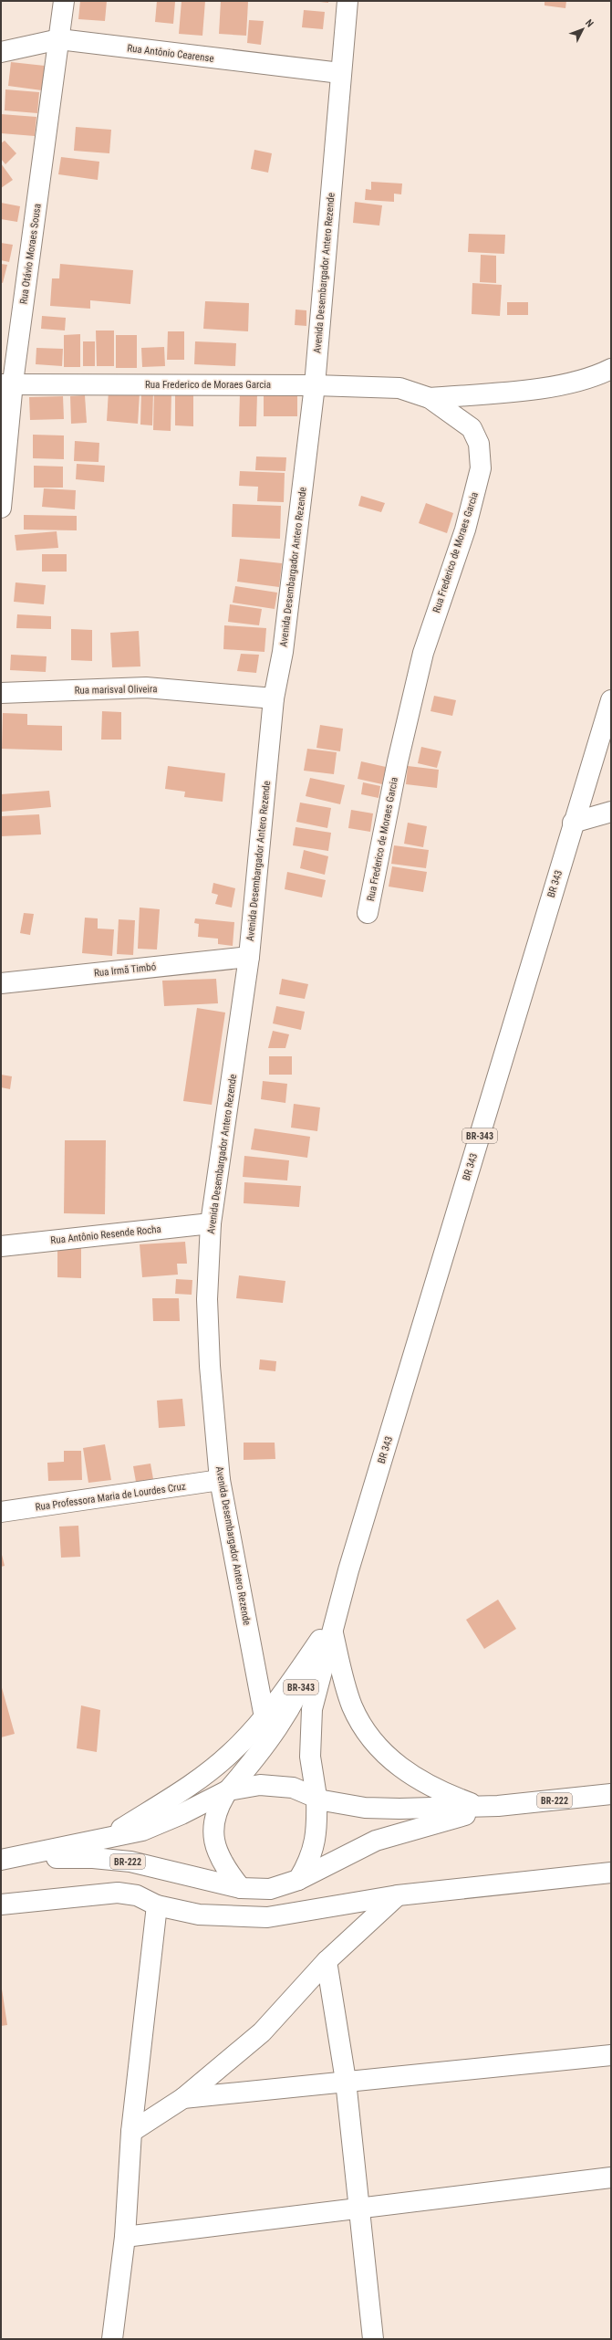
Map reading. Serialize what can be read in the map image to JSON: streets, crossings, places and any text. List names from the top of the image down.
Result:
{
  "streets": {
    "main road": [
      "Rua Antônio Cearense",
      "Rua Otávio Moraes Sousa",
      "Avenida Desembargador Antero Rezende",
      "Rua Frederico de Moraes Garcia",
      "Rua marisval Oliveira",
      "BR 343",
      "Rua Irmã Timbó",
      "BR-343",
      "Rua Antônio Resende Rocha",
      "Rua Professora Maria de Lourdes Cruz",
      "BR-222"
    ]
  },
  "crossings": [
    ["Rua Antônio Cearense", "Rua Otávio Moraes Sousa"],
    ["Rua Antônio Cearense", "Avenida Desembargador Antero Rezende"],
    ["Rua Otávio Moraes Sousa", "Rua Frederico de Moraes Garcia"],
    ["Avenida Desembargador Antero Rezende", "Rua Frederico de Moraes Garcia"],
    ["Avenida Desembargador Antero Rezende", "Rua marisval Oliveira"],
    ["Avenida Desembargador Antero Rezende", "Rua Irmã Timbó"],
    ["Avenida Desembargador Antero Rezende", "Rua Antônio Resende Rocha"],
    ["Avenida Desembargador Antero Rezende", "Rua Professora Maria de Lourdes Cruz"],
    ["BR 343", "BR-343"],
    ["BR-343", "BR-222"]
  ],
  "north": "top right"
}
